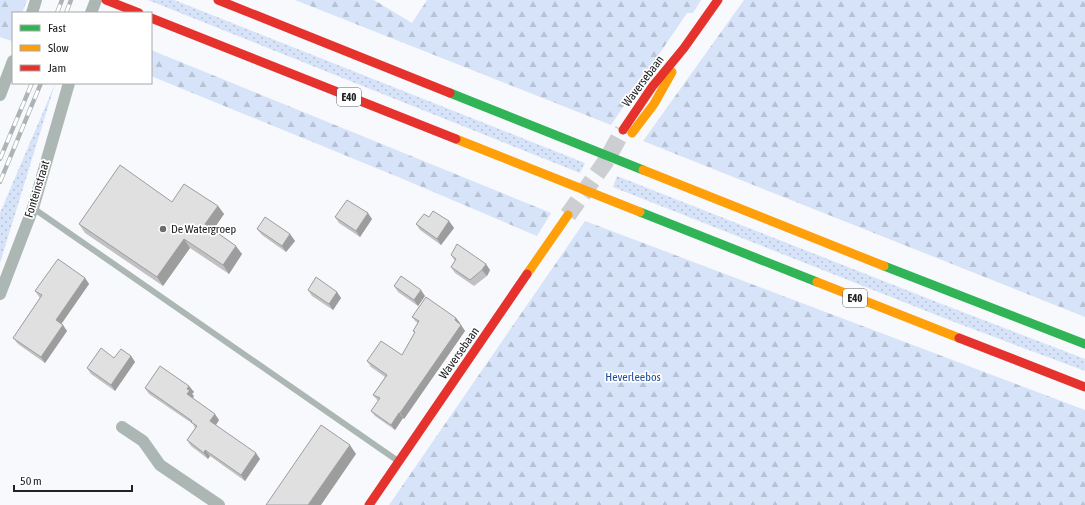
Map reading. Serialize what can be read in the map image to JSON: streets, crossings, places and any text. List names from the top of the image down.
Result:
{
  "streets": {
    "main road": ["Waversebaan", "E40"],
    "street": ["Fonteinstraat"]
  },
  "parks": ["Heverleebos"],
  "places": ["De Watergroep"],
  "legend": ["Fast", "Slow", "Jam"],
  "scale_bar": "50 m"
}
